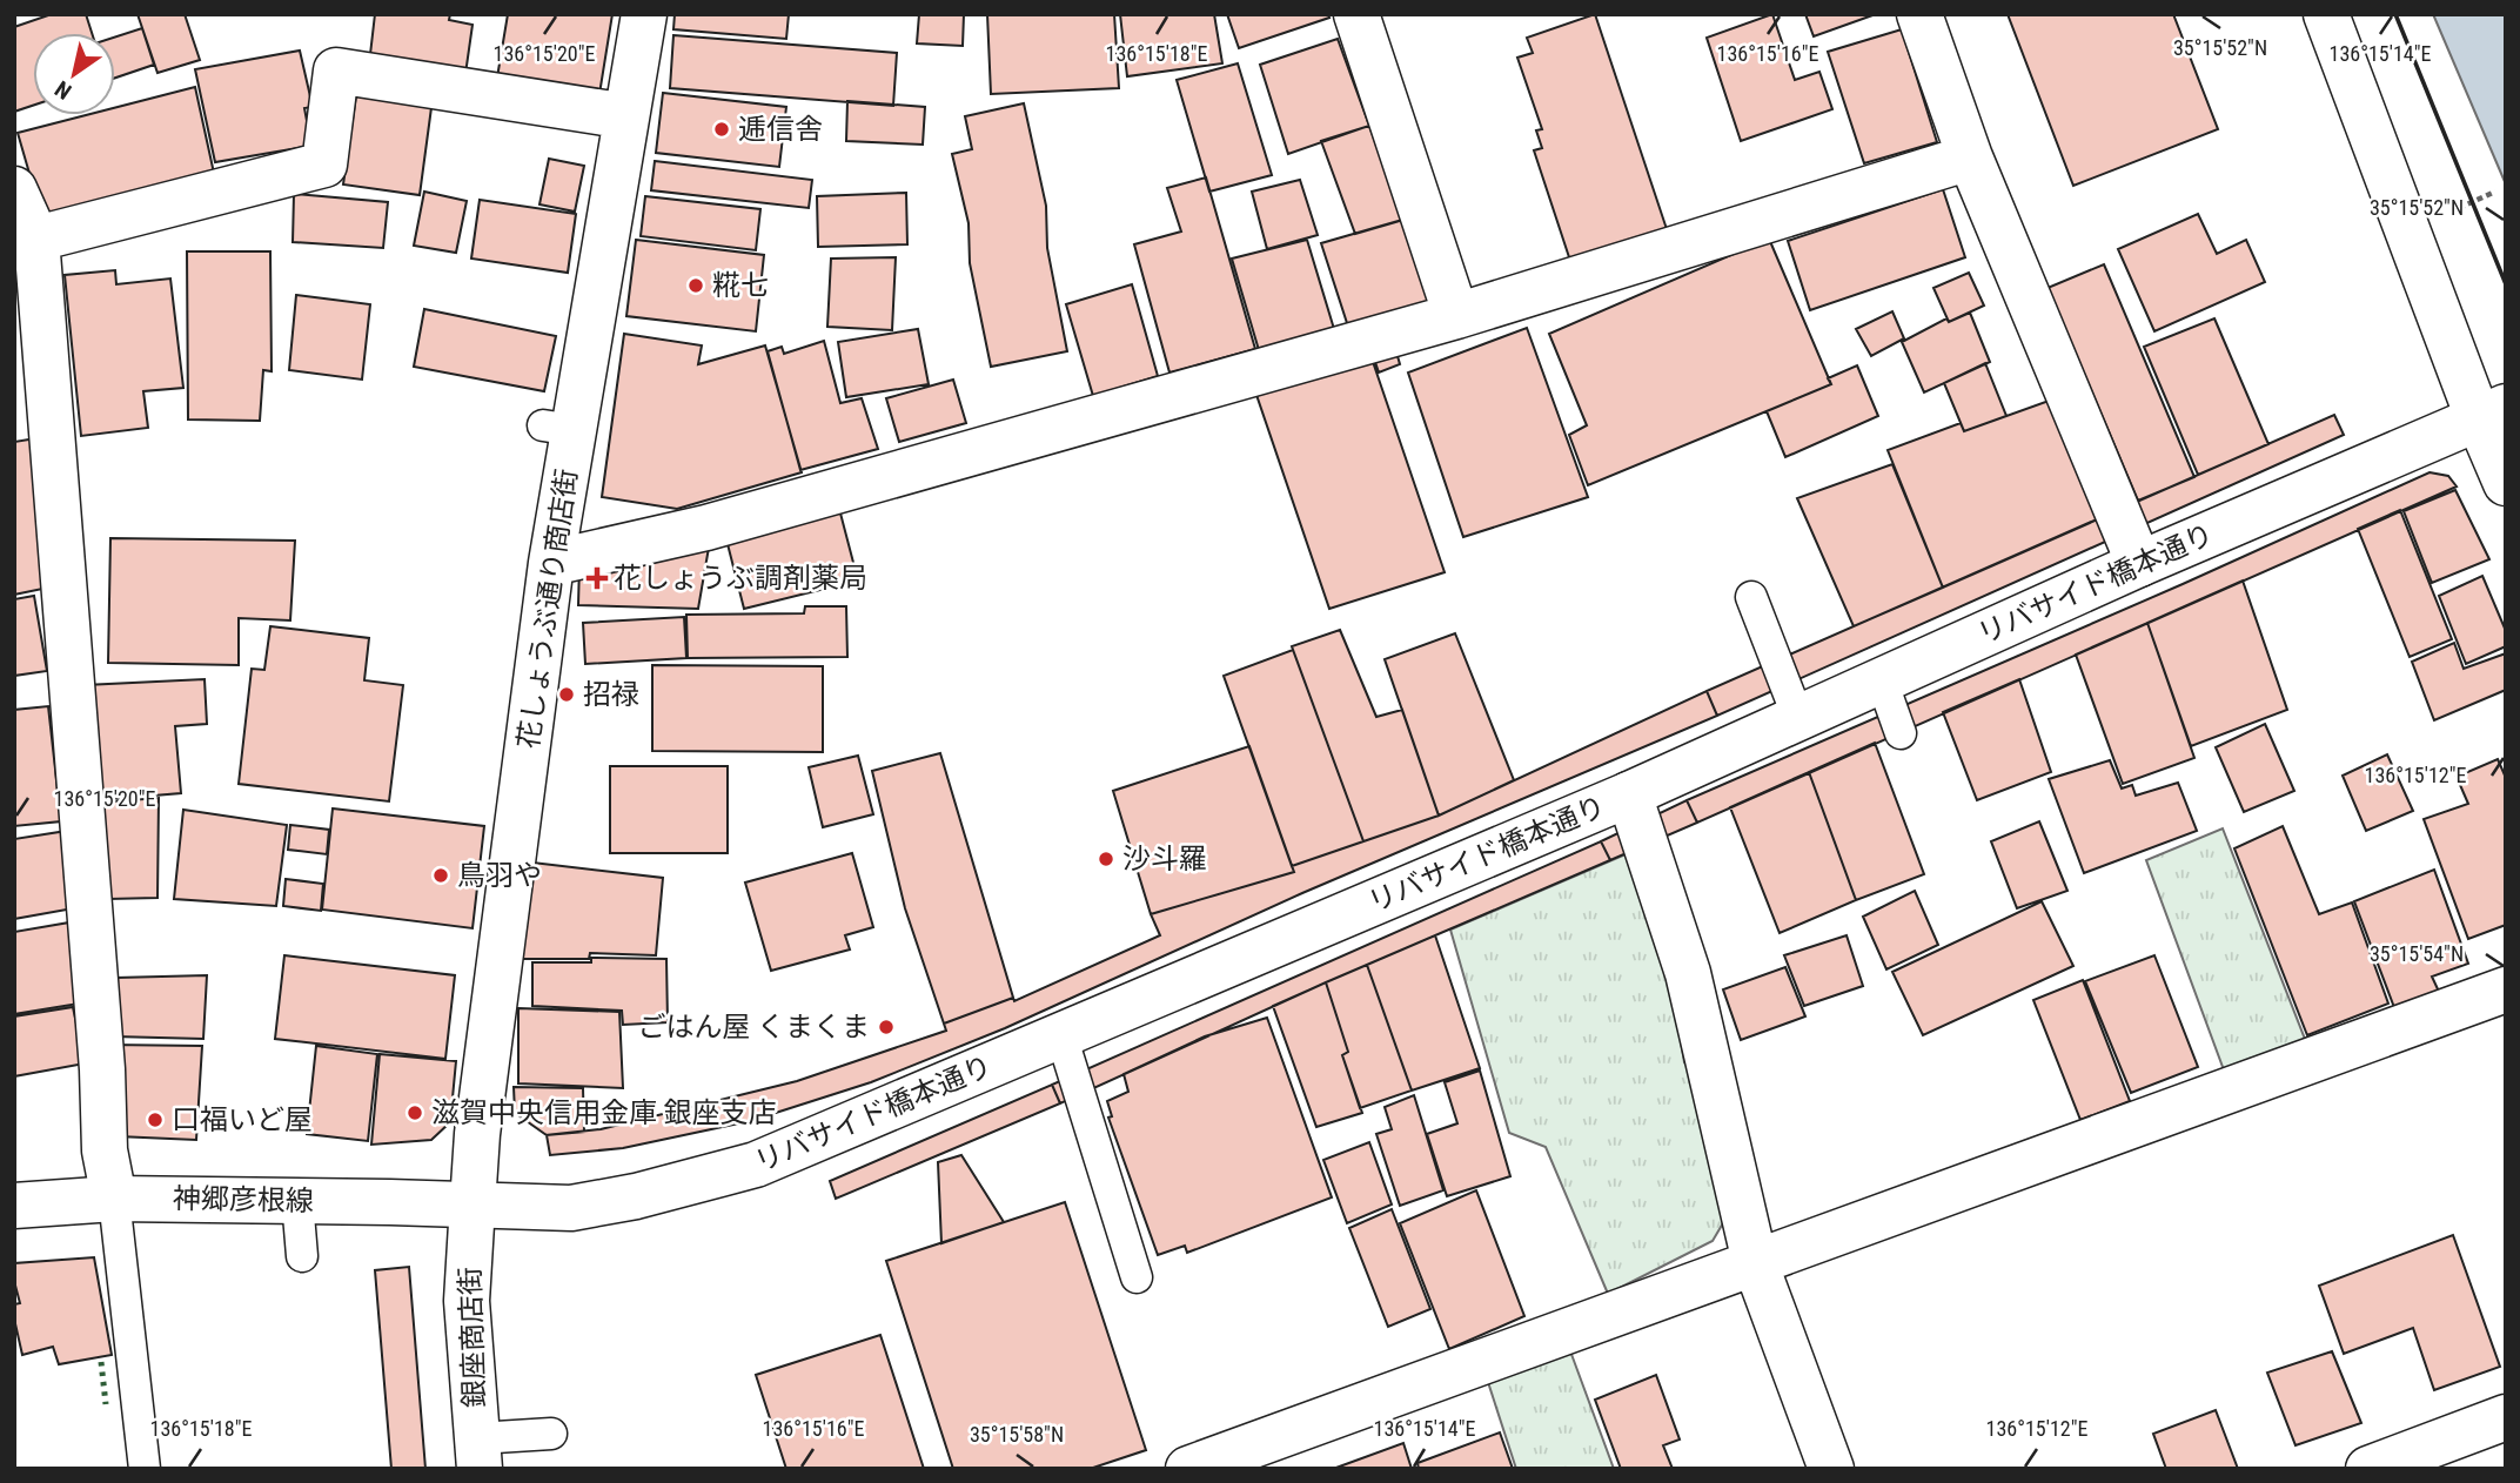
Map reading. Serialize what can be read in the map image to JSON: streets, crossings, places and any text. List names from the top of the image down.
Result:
{
  "streets": {
    "street": [
      "リバサイド橋本通り",
      "花しょうぶ通り商店街",
      "神郷彦根線",
      "銀座商店街"
    ]
  },
  "crossings": [
    ["リバサイド橋本通り", "花しょうぶ通り商店街"],
    ["リバサイド橋本通り", "神郷彦根線"],
    ["リバサイド橋本通り", "銀座商店街"],
    ["花しょうぶ通り商店街", "神郷彦根線"],
    ["花しょうぶ通り商店街", "銀座商店街"],
    ["神郷彦根線", "銀座商店街"]
  ],
  "places": {
    "other": [
      "逓信舎",
      "糀七",
      "招禄",
      "沙斗羅",
      "鳥羽や",
      "ごはん屋 くまくま",
      "滋賀中央信用金庫 銀座支店",
      "口福いど屋"
    ],
    "health": ["花しょうぶ調剤薬局"]
  },
  "north": "bottom left",
  "coordinates": [
    "35°15'52\"N",
    "136°15'20\"E",
    "136°15'18\"E",
    "136°15'16\"E",
    "136°15'14\"E",
    "136°15'12\"E",
    "35°15'54\"N",
    "35°15'58\"N"
  ]
}
